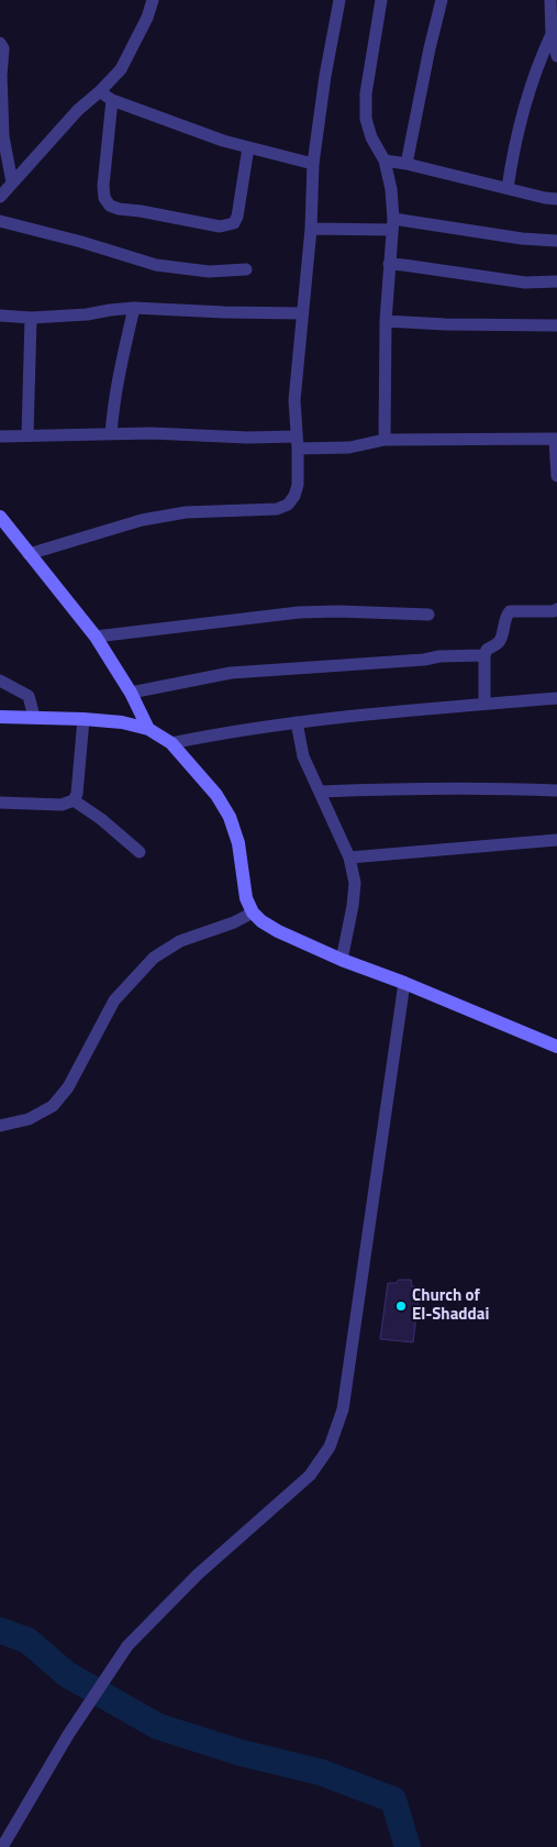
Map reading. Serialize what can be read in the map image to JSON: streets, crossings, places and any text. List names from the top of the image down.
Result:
{
  "places": ["Church of El-Shaddai"]
}
